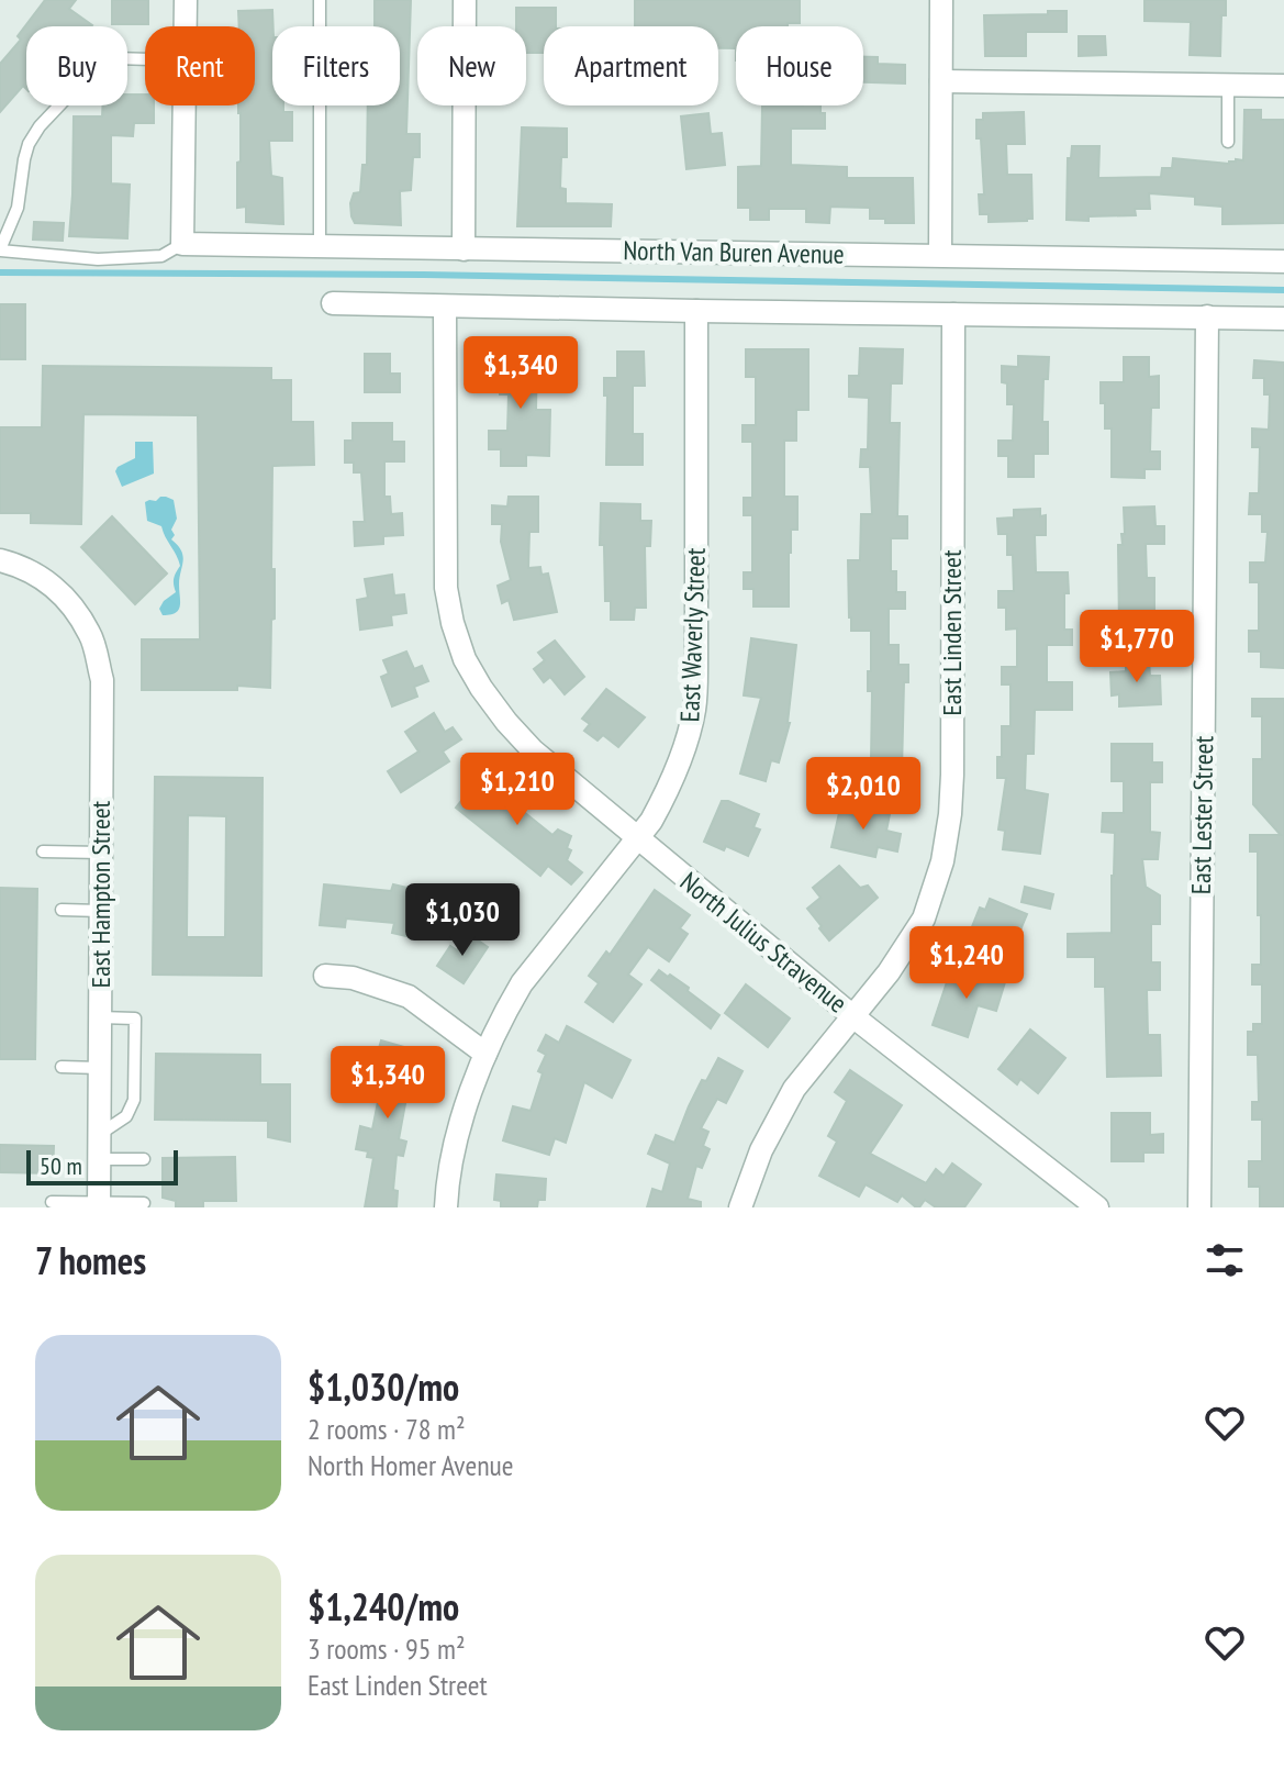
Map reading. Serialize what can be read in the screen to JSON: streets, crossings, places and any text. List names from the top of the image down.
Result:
{
  "streets": {
    "street": [
      "North Van Buren Avenue",
      "East Linden Street",
      "East Waverly Street",
      "East Lester Street",
      "East Hampton Street",
      "North Julius Stravenue"
    ]
  },
  "crossings": [
    ["East Linden Street", "North Julius Stravenue"],
    ["East Waverly Street", "North Julius Stravenue"]
  ],
  "scale_bar": "50 m",
  "page": {
    "chip": [
      "Buy",
      "Rent",
      "Filters",
      "New",
      "Apartment",
      "House"
    ],
    "price": [
      "$1,340",
      "$1,770",
      "$1,210",
      "$2,010",
      "$1,030",
      "$1,240",
      "$1,340"
    ],
    "scale": "50 m",
    "heading": "7 homes",
    "list": [
      {
        "name": "$1,030/mo",
        "note": "2 rooms · 78 m² · North Homer Avenue"
      },
      {
        "name": "$1,240/mo",
        "note": "3 rooms · 95 m² · East Linden Street"
      }
    ]
  }
}
